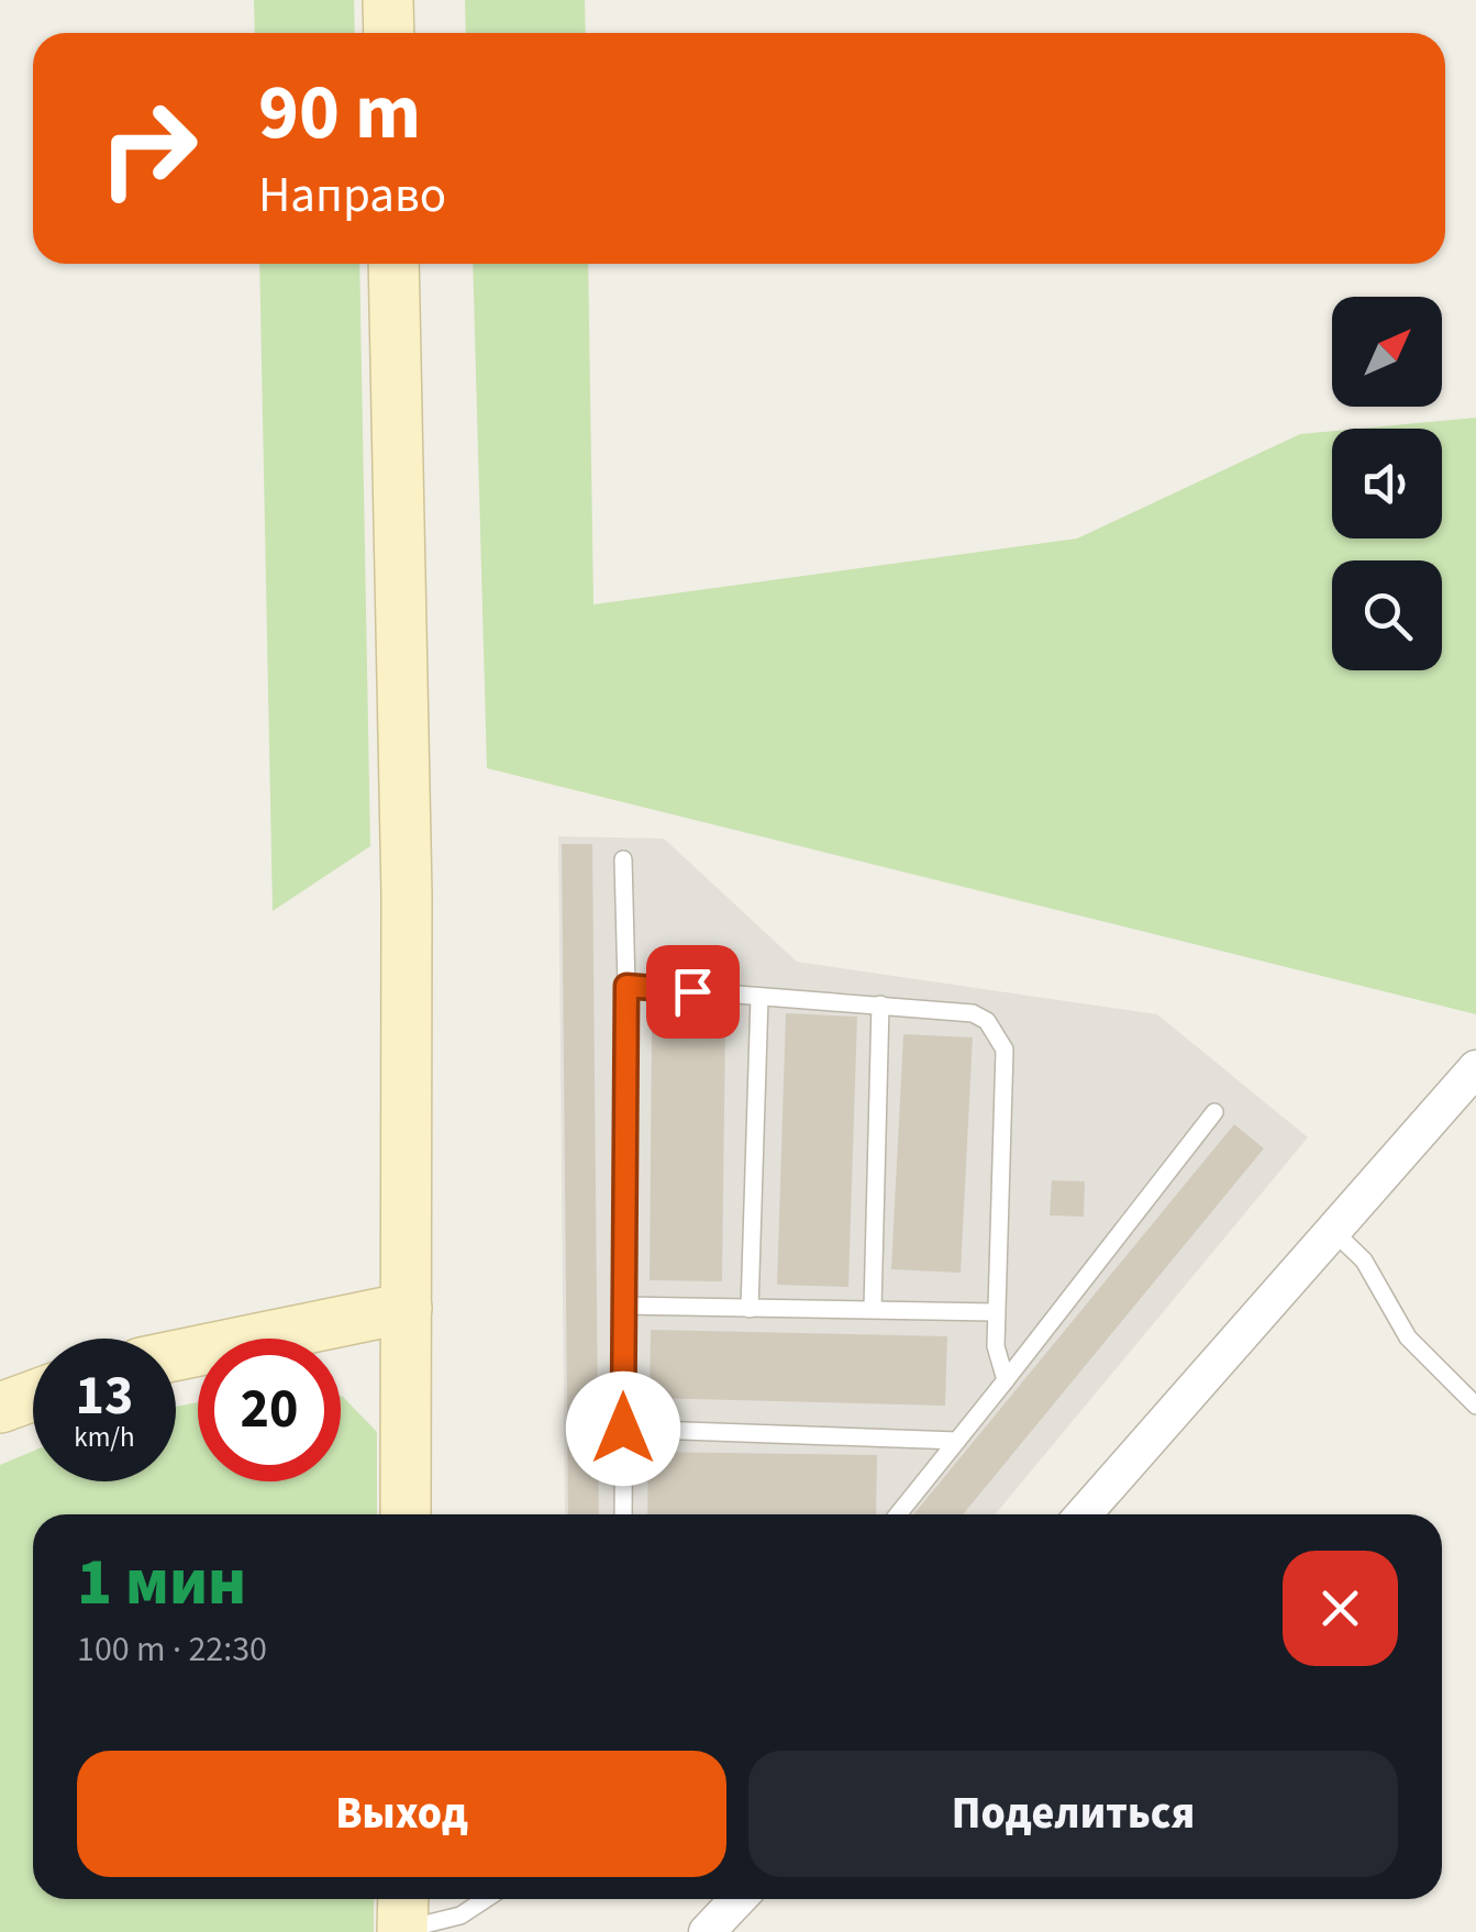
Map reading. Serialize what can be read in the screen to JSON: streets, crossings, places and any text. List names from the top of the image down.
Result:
{
  "north": "top right",
  "page": {
    "turn": ["90 m", "Направо"],
    "speed": "13 km/h",
    "limit": "20",
    "heading": ["1 мин", "100 m · 22:30"],
    "buttons": ["Выход", "Поделиться"]
  }
}
